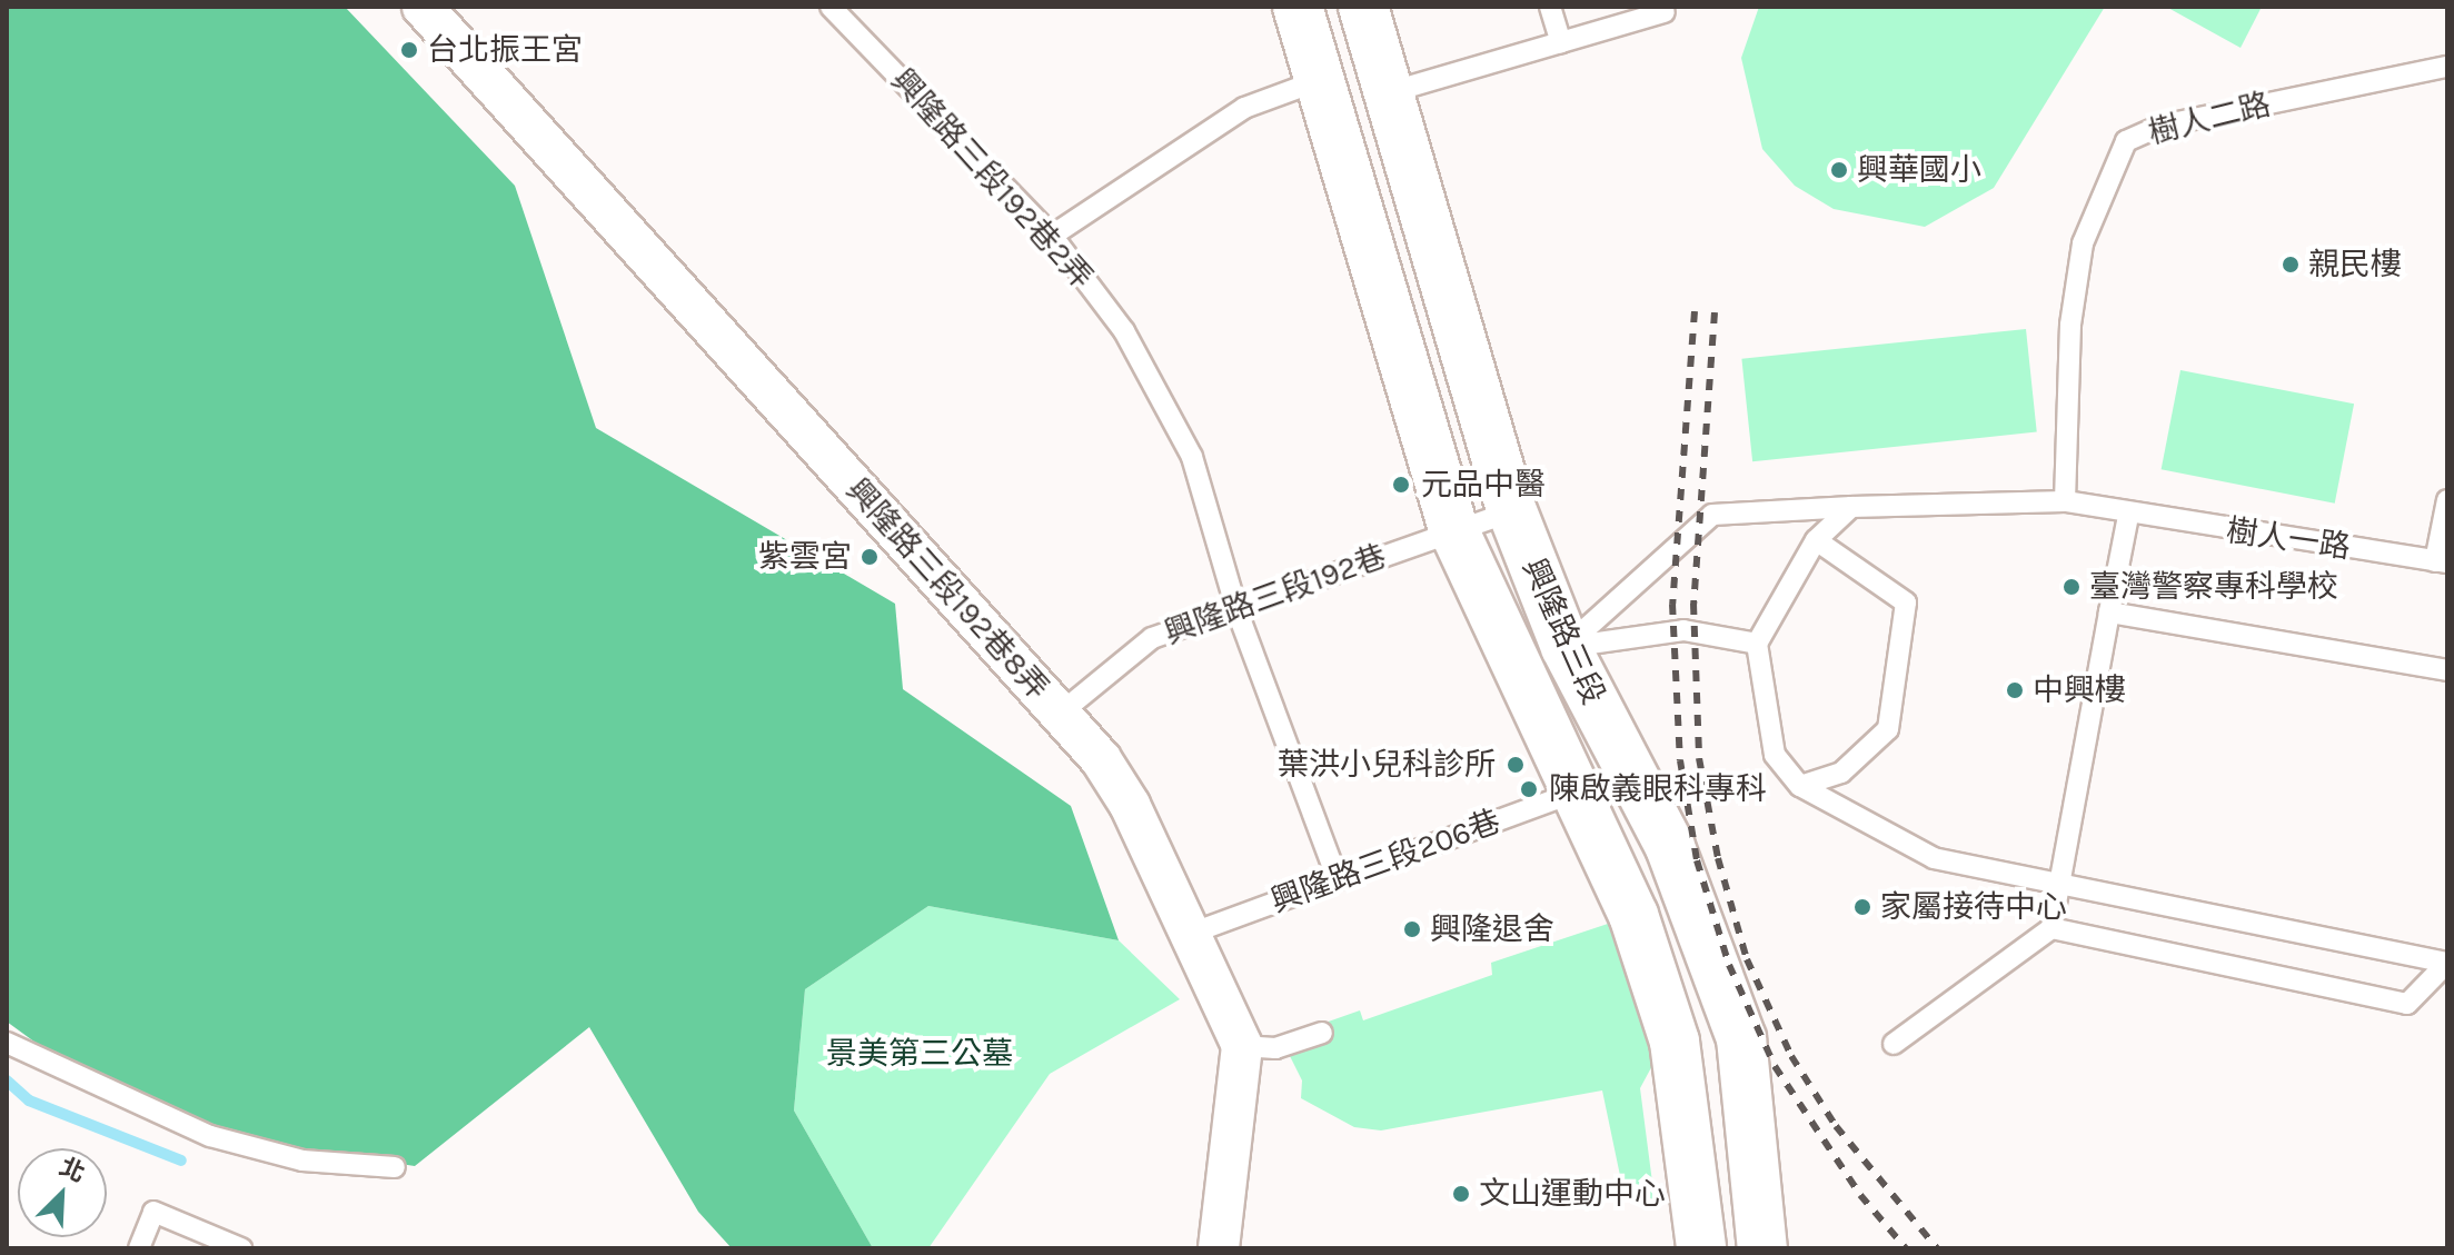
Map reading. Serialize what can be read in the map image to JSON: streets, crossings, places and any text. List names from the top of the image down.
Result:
{
  "streets": {
    "main road": ["興隆路三段"],
    "street": ["興隆路三段192巷8弄"],
    "lane": [
      "樹人二路",
      "興隆路三段192巷2弄",
      "樹人一路",
      "興隆路三段192巷",
      "興隆路三段206巷"
    ]
  },
  "crossings": [
    ["樹人二路", "樹人一路"],
    ["興隆路三段192巷2弄", "興隆路三段192巷"],
    ["興隆路三段192巷2弄", "興隆路三段206巷"],
    ["樹人一路", "興隆路三段"],
    ["興隆路三段192巷8弄", "興隆路三段192巷"],
    ["興隆路三段192巷8弄", "興隆路三段206巷"],
    ["興隆路三段192巷", "興隆路三段"],
    ["興隆路三段", "興隆路三段206巷"]
  ],
  "parks": ["景美第三公墓"],
  "places": [
    "台北振王宮",
    "興華國小",
    "親民樓",
    "元品中醫",
    "紫雲宮",
    "臺灣警察專科學校",
    "中興樓",
    "葉洪小兒科診所",
    "陳啟義眼科專科",
    "家屬接待中心",
    "興隆退舍",
    "文山運動中心"
  ],
  "north": "top right"
}
